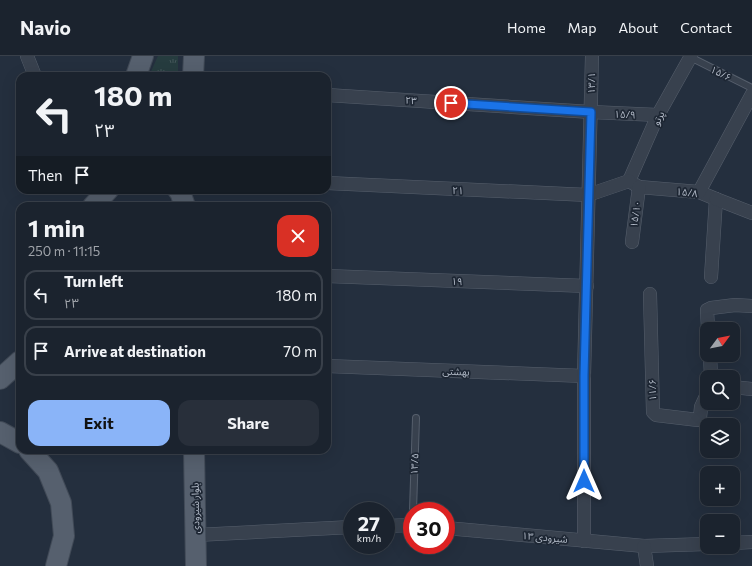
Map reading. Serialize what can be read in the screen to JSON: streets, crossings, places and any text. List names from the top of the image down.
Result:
{
  "streets": {
    "main road": ["بلوار شیرودی"],
    "street": [
      "۱۳/۱",
      "۲۳",
      "۱۵/۹",
      "پرتو",
      "۲۱",
      "۱۵/۸",
      "۱۵/۱۰",
      "۱۹",
      "بهشتی",
      "۱۱/۶",
      "شیرودی ۱۳"
    ],
    "lane": ["۱۵/۶", "۱۳/۵"]
  },
  "crossings": [
    ["۱۵/۶", "پرتو"],
    ["۱۳/۱", "۲۳"],
    ["۱۳/۱", "۱۵/۹"],
    ["۱۳/۱", "۲۱"],
    ["۱۳/۱", "۱۹"],
    ["۱۳/۱", "بهشتی"],
    ["۱۳/۱", "شیرودی ۱۳"],
    ["۲۳", "۱۵/۹"],
    ["۱۵/۹", "پرتو"],
    ["پرتو", "۱۵/۸"],
    ["پرتو", "۱۵/۱۰"],
    ["۱۵/۸", "۱۵/۱۰"]
  ],
  "north": "top right",
  "page": {
    "header": "Navio",
    "nav": [
      "Home",
      "Map",
      "About",
      "Contact"
    ],
    "turn": ["180 m", "۲۳"],
    "then": "Then",
    "heading": ["1 min", "250 m · 11:15"],
    "list": [
      {
        "name": "Turn left",
        "note": "۲۳",
        "value": "180 m"
      },
      {
        "name": "Arrive at destination",
        "value": "70 m"
      }
    ],
    "map_buttons": ["+", "−"],
    "buttons": ["Exit", "Share"],
    "speed": "27 km/h",
    "limit": "30"
  }
}
